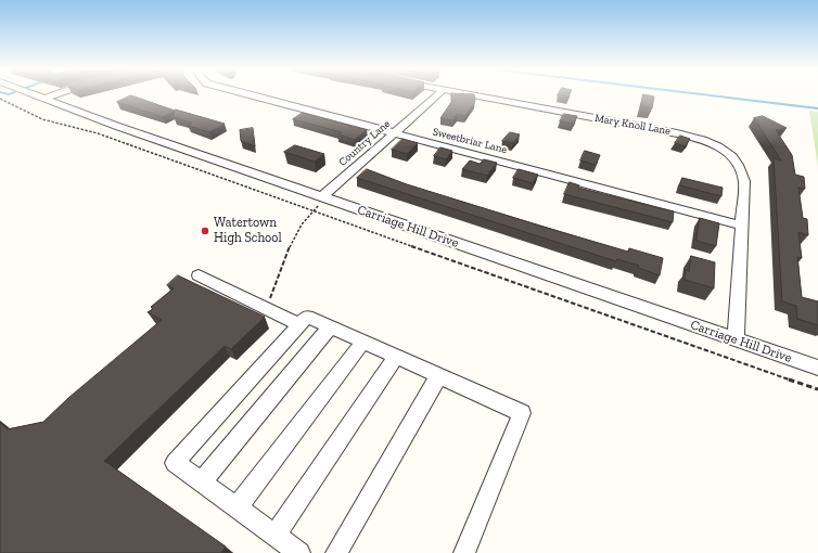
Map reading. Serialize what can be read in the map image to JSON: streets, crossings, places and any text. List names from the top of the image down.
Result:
{
  "streets": {
    "street": [
      "Mary Knoll Lane",
      "Sweetbriar Lane",
      "Country Lane",
      "Carriage Hill Drive"
    ]
  },
  "crossings": [
    ["Mary Knoll Lane", "Sweetbriar Lane"],
    ["Mary Knoll Lane", "Carriage Hill Drive"],
    ["Sweetbriar Lane", "Country Lane"],
    ["Country Lane", "Carriage Hill Drive"]
  ],
  "places": ["Watertown High School"]
}
